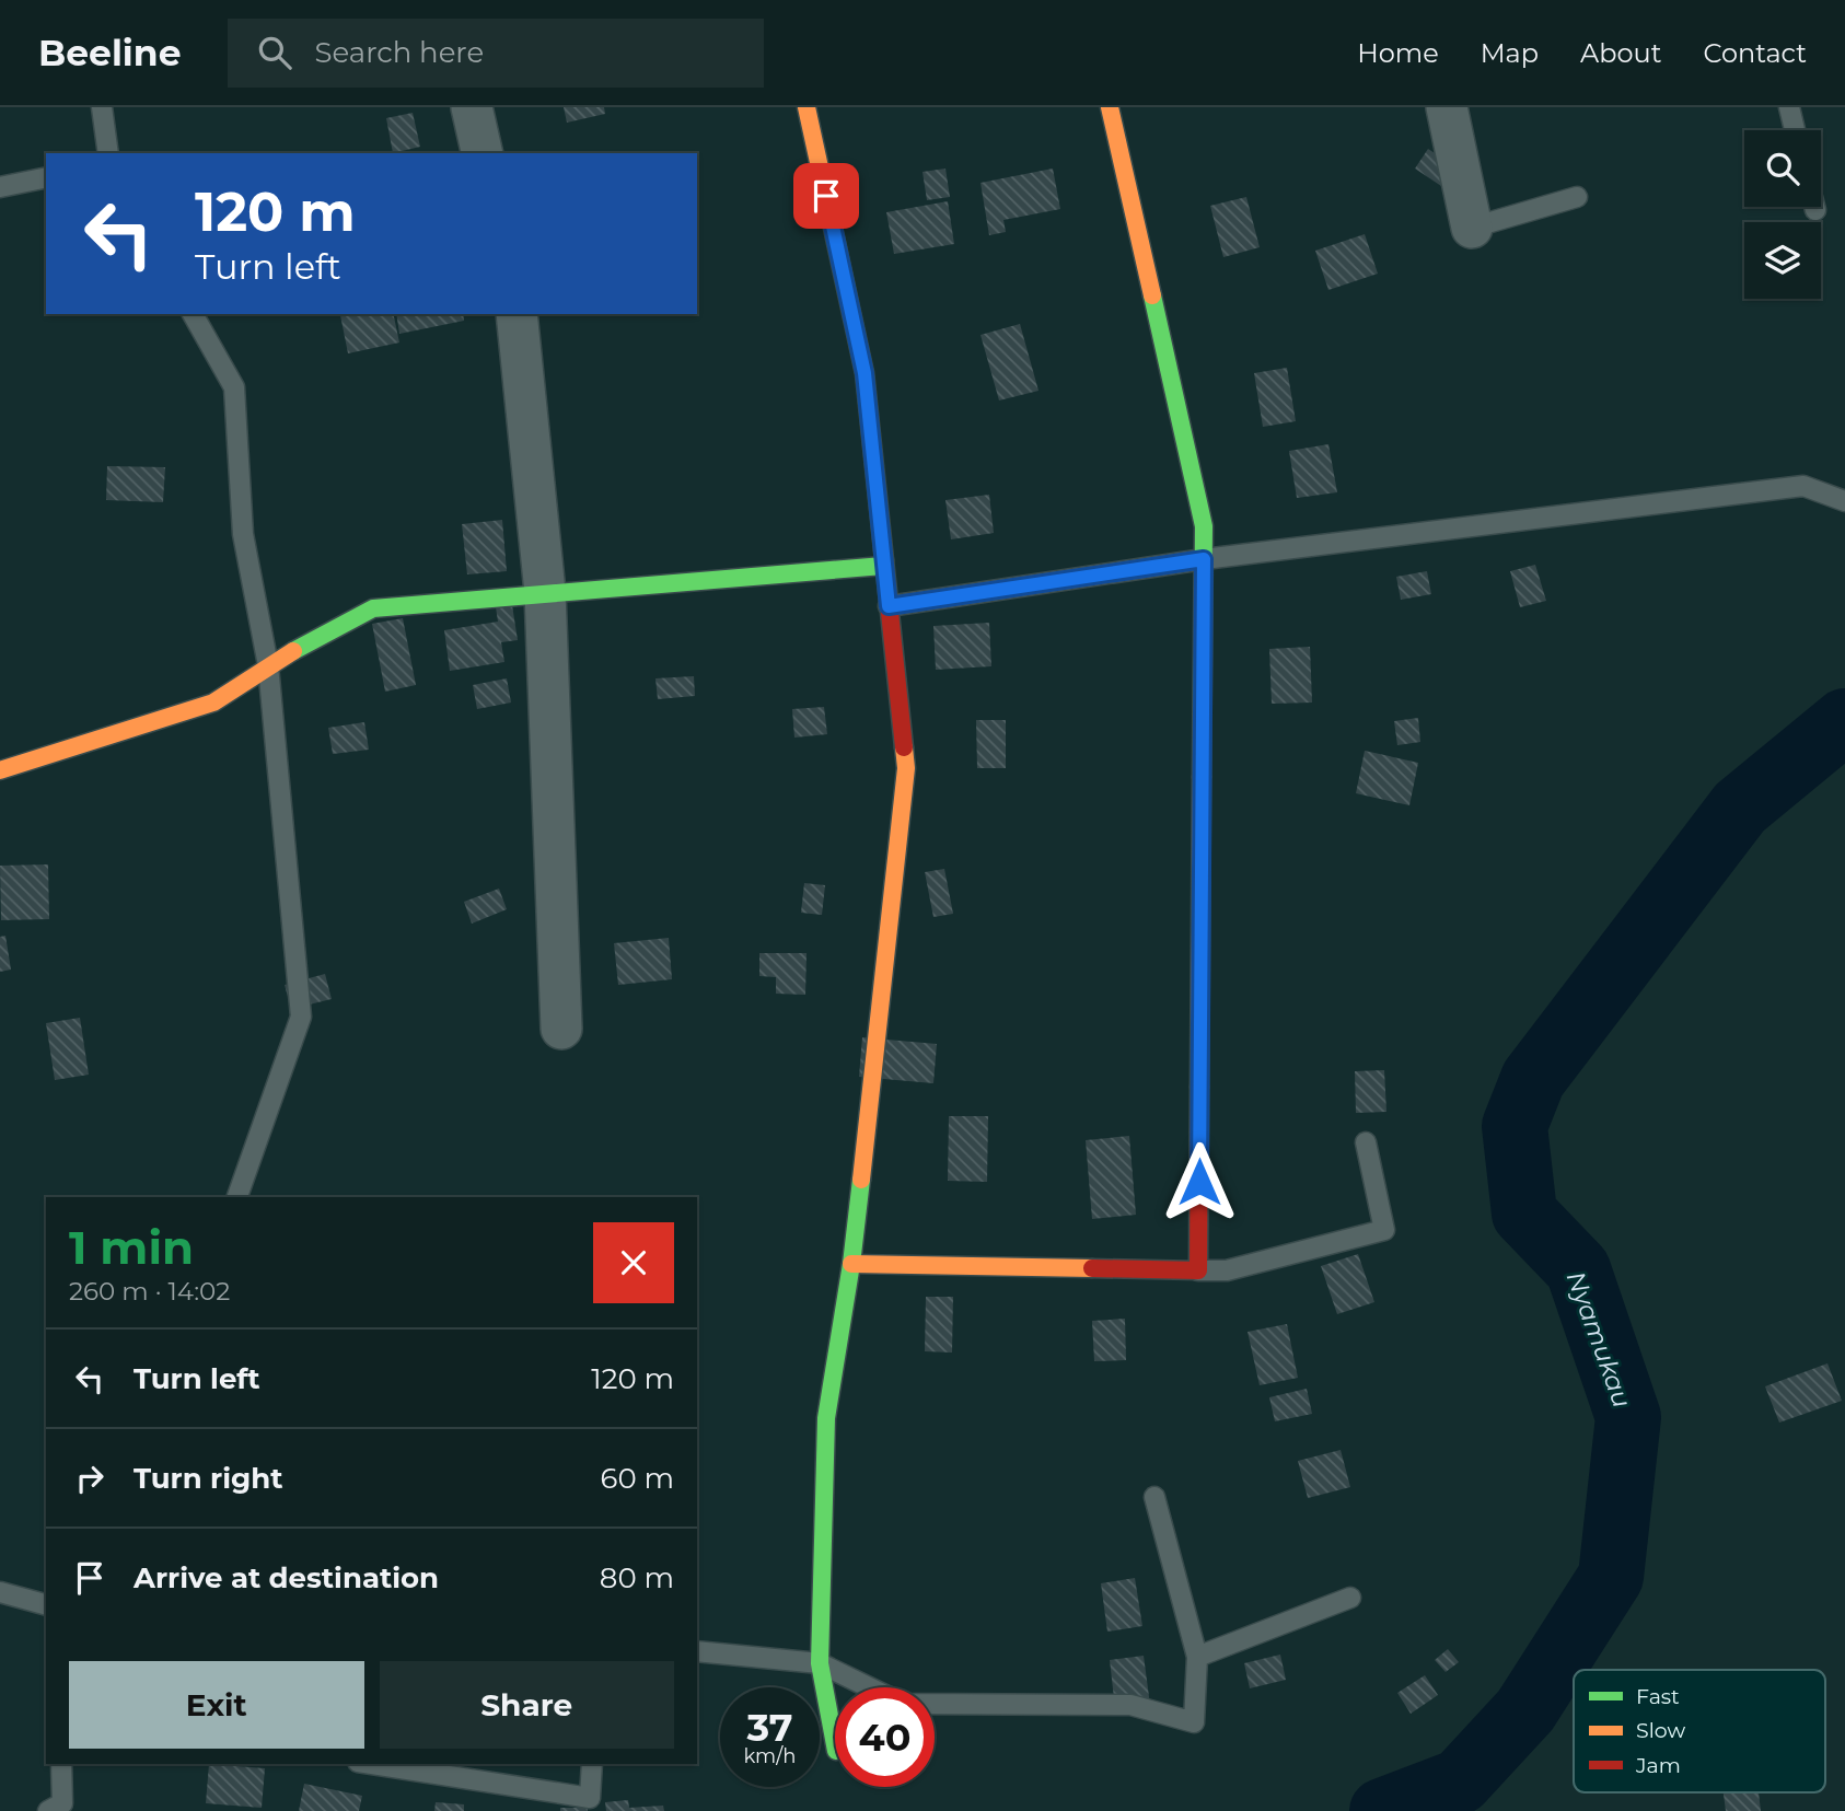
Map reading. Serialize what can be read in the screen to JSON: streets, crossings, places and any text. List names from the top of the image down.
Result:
{
  "water": ["Nyamukau"],
  "legend": ["Fast", "Slow", "Jam"],
  "page": {
    "header": "Beeline",
    "search": "Search here",
    "nav": [
      "Home",
      "Map",
      "About",
      "Contact"
    ],
    "turn": ["120 m", "Turn left"],
    "heading": ["1 min", "260 m · 14:02"],
    "list": [
      {
        "name": "Turn left",
        "value": "120 m"
      },
      {
        "name": "Turn right",
        "value": "60 m"
      },
      {
        "name": "Arrive at destination",
        "value": "80 m"
      }
    ],
    "buttons": ["Exit", "Share"],
    "speed": "37 km/h",
    "limit": "40"
  }
}
